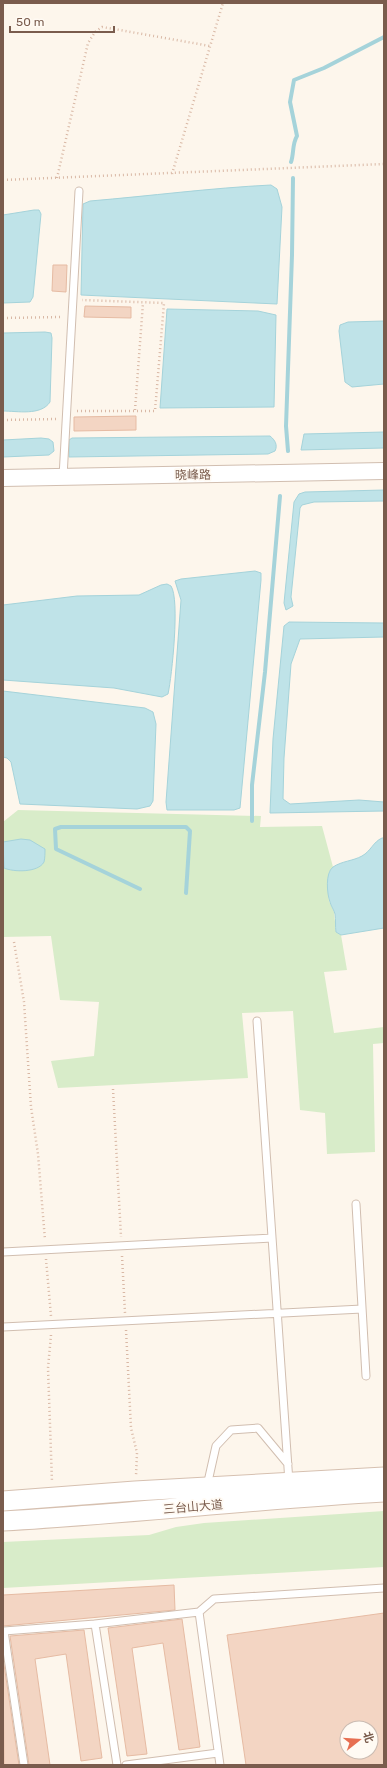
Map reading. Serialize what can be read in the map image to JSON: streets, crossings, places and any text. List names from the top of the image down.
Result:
{
  "streets": {
    "main road": ["三台山大道"],
    "street": ["晓峰路"]
  },
  "scale_bar": "50 m",
  "north": "right"
}
